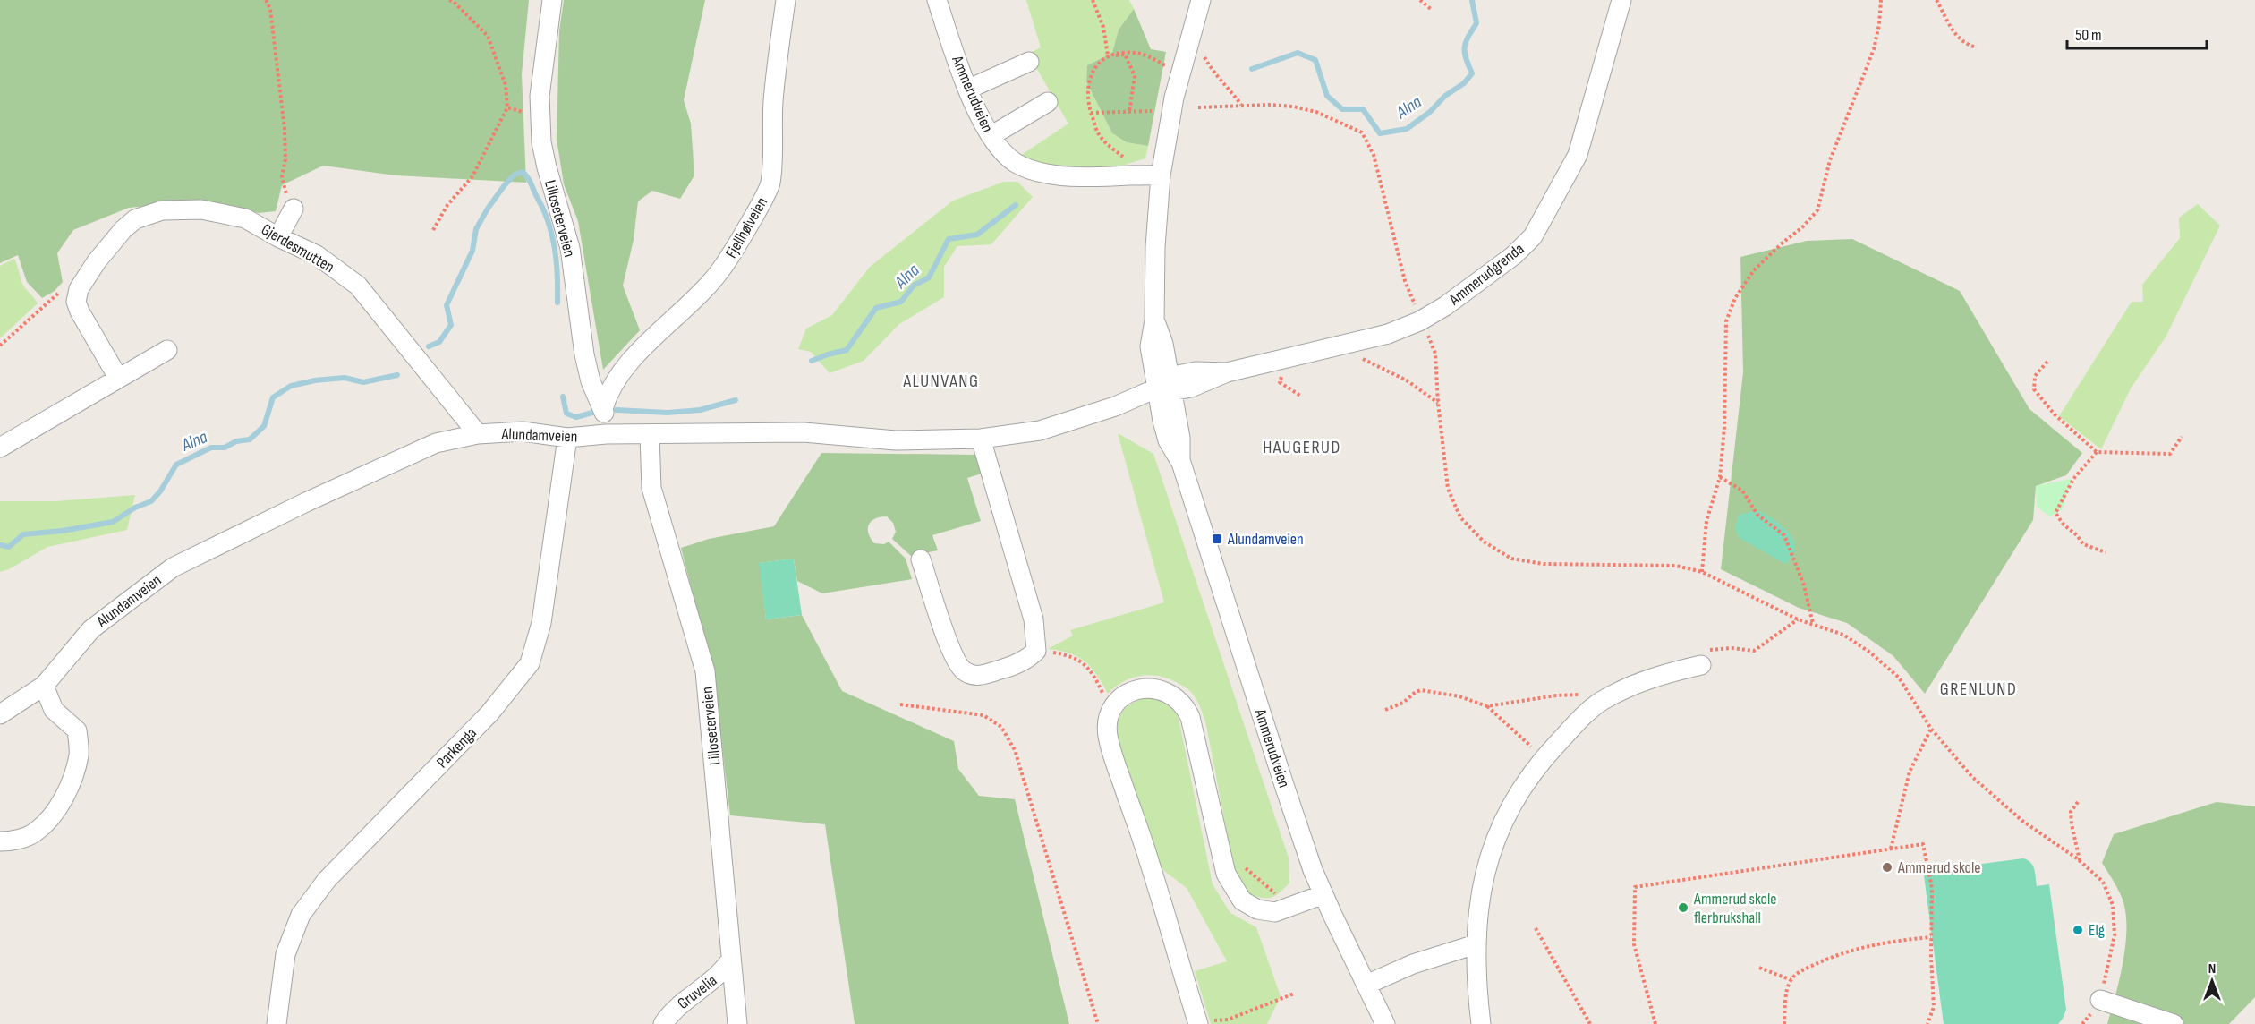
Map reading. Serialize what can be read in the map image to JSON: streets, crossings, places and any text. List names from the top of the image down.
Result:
{
  "streets": {
    "street": [
      "Ammerudveien",
      "Lilloseterveien",
      "Fjellhøiveien",
      "Gjerdesmutten",
      "Ammerudgrenda",
      "Alundamveien",
      "Parkenga",
      "Gruvelia"
    ]
  },
  "crossings": [
    ["Ammerudveien", "Alundamveien"],
    ["Lilloseterveien", "Fjellhøiveien"],
    ["Lilloseterveien", "Alundamveien"],
    ["Lilloseterveien", "Gruvelia"],
    ["Gjerdesmutten", "Alundamveien"],
    ["Ammerudgrenda", "Alundamveien"],
    ["Alundamveien", "Parkenga"]
  ],
  "districts": ["ALUNVANG", "HAUGERUD", "GRENLUND"],
  "water": ["Alna"],
  "places": {
    "transit": ["Alundamveien"],
    "other": ["Ammerud skole", "Ammerud skole flerbrukshall", "Elg"]
  },
  "scale_bar": "50 m",
  "north": "top"
}
